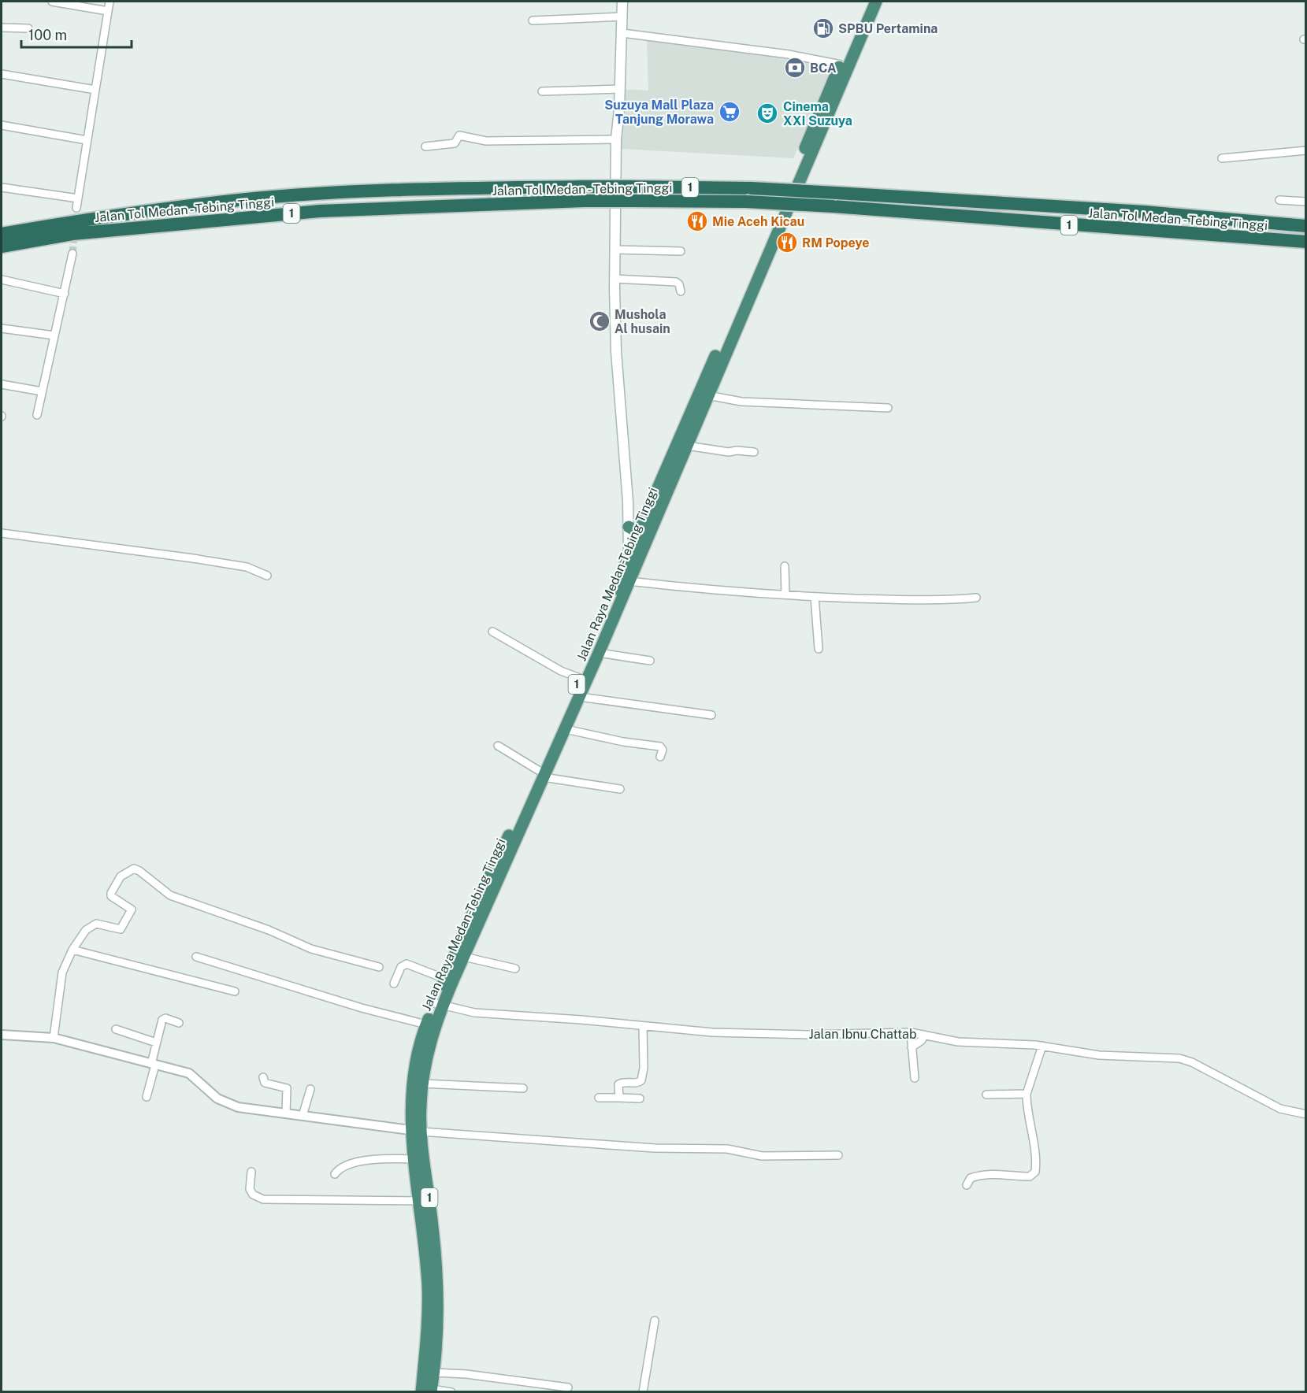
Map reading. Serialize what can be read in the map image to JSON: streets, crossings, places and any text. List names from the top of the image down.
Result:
{
  "streets": {
    "highway": ["1", "Jalan Tol Medan - Tebing Tinggi", "Jalan Raya Medan-Tebing Tinggi"],
    "street": ["Jalan Ibnu Chattab"]
  },
  "crossings": [
    ["Jalan Raya Medan-Tebing Tinggi", "Jalan Ibnu Chattab"]
  ],
  "places": {
    "fuel station": ["SPBU Pertamina"],
    "bank": ["BCA"],
    "supermarket": ["Suzuya Mall Plaza Tanjung Morawa"],
    "theatre": ["Cinema XXI Suzuya"],
    "restaurant": ["Mie Aceh Kicau", "RM Popeye"],
    "mosque": ["Mushola Al husain"]
  },
  "scale_bar": "100 m"
}
